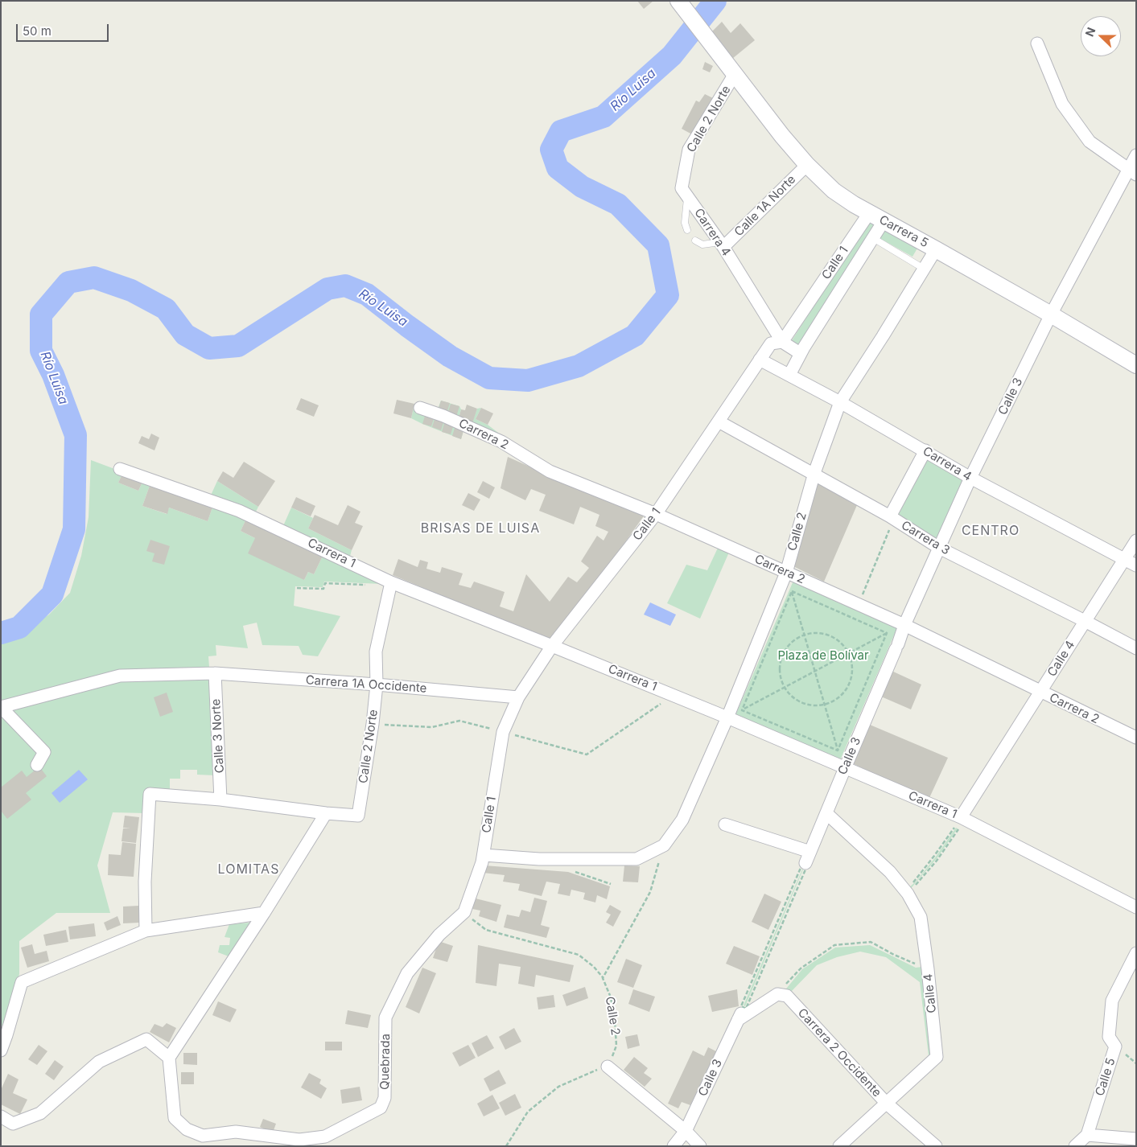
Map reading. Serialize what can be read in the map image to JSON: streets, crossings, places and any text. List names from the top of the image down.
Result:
{
  "streets": {
    "main road": ["Carrera 5"],
    "street": [
      "Calle 2 Norte",
      "Calle 1A Norte",
      "Carrera 4",
      "Calle 1",
      "Calle 3",
      "Carrera 2",
      "Calle 2",
      "Carrera 3",
      "Carrera 1",
      "Calle 4",
      "Carrera 1A Occidente",
      "Calle 3 Norte",
      "Carrera 2 Occidente",
      "Quebrada",
      "Calle 5"
    ]
  },
  "crossings": [
    ["Calle 2 Norte", "Carrera 5"],
    ["Calle 2 Norte", "Carrera 4"],
    ["Calle 2 Norte", "Carrera 1"],
    ["Calle 2 Norte", "Carrera 1A Occidente"],
    ["Calle 1A Norte", "Carrera 5"],
    ["Calle 1A Norte", "Carrera 4"],
    ["Carrera 5", "Calle 1"],
    ["Carrera 5", "Calle 3"],
    ["Carrera 5", "Calle 2"],
    ["Carrera 4", "Calle 1"],
    ["Carrera 4", "Calle 3"],
    ["Carrera 4", "Calle 2"],
    ["Carrera 4", "Calle 4"],
    ["Calle 1", "Carrera 2"],
    ["Calle 1", "Calle 2"],
    ["Calle 1", "Carrera 3"],
    ["Calle 1", "Carrera 1"],
    ["Calle 1", "Carrera 1A Occidente"],
    ["Calle 1", "Quebrada"],
    ["Calle 3", "Carrera 2"],
    ["Calle 3", "Carrera 3"],
    ["Calle 3", "Carrera 1"],
    ["Calle 3", "Calle 4"],
    ["Carrera 2", "Calle 2"],
    ["Carrera 2", "Calle 4"],
    ["Calle 2", "Carrera 3"],
    ["Calle 2", "Carrera 1"],
    ["Calle 2", "Quebrada"],
    ["Carrera 3", "Calle 4"],
    ["Carrera 1", "Calle 4"],
    ["Calle 4", "Carrera 2 Occidente"],
    ["Carrera 1A Occidente", "Calle 3 Norte"]
  ],
  "districts": ["BRISAS DE LUISA", "CENTRO", "LOMITAS"],
  "water": ["Río Luisa"],
  "parks": ["Plaza de Bolívar"],
  "scale_bar": "50 m",
  "north": "left"
}
